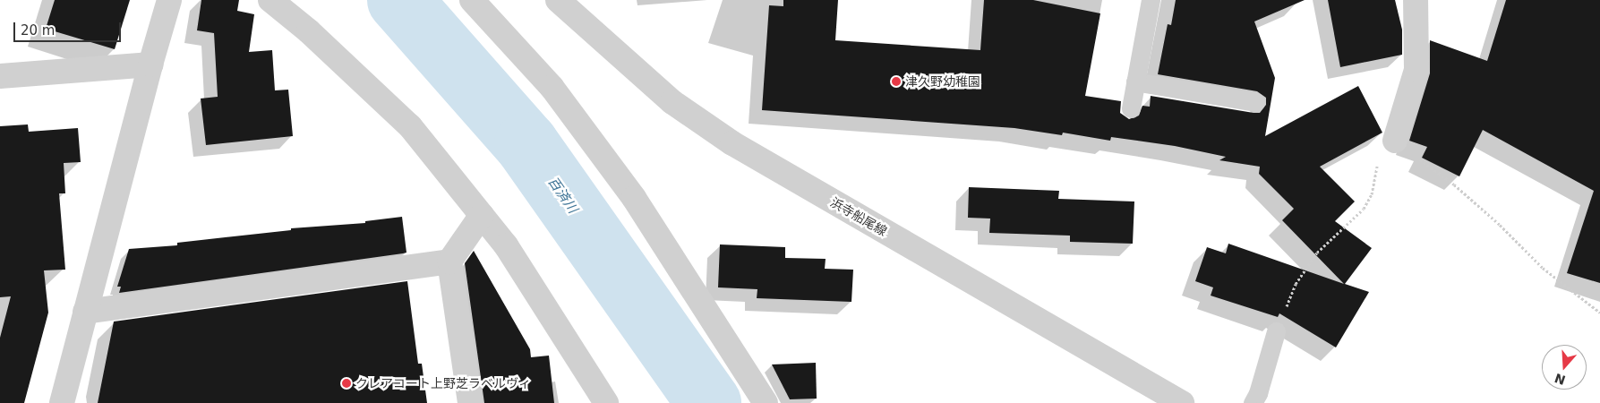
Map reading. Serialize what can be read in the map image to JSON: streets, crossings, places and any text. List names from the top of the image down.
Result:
{
  "streets": {
    "street": ["浜寺船尾線"]
  },
  "water": ["百済川"],
  "places": ["津久野幼稚園", "クレアコート上野芝ラベルヴィ"],
  "scale_bar": "20 m",
  "north": "bottom"
}
